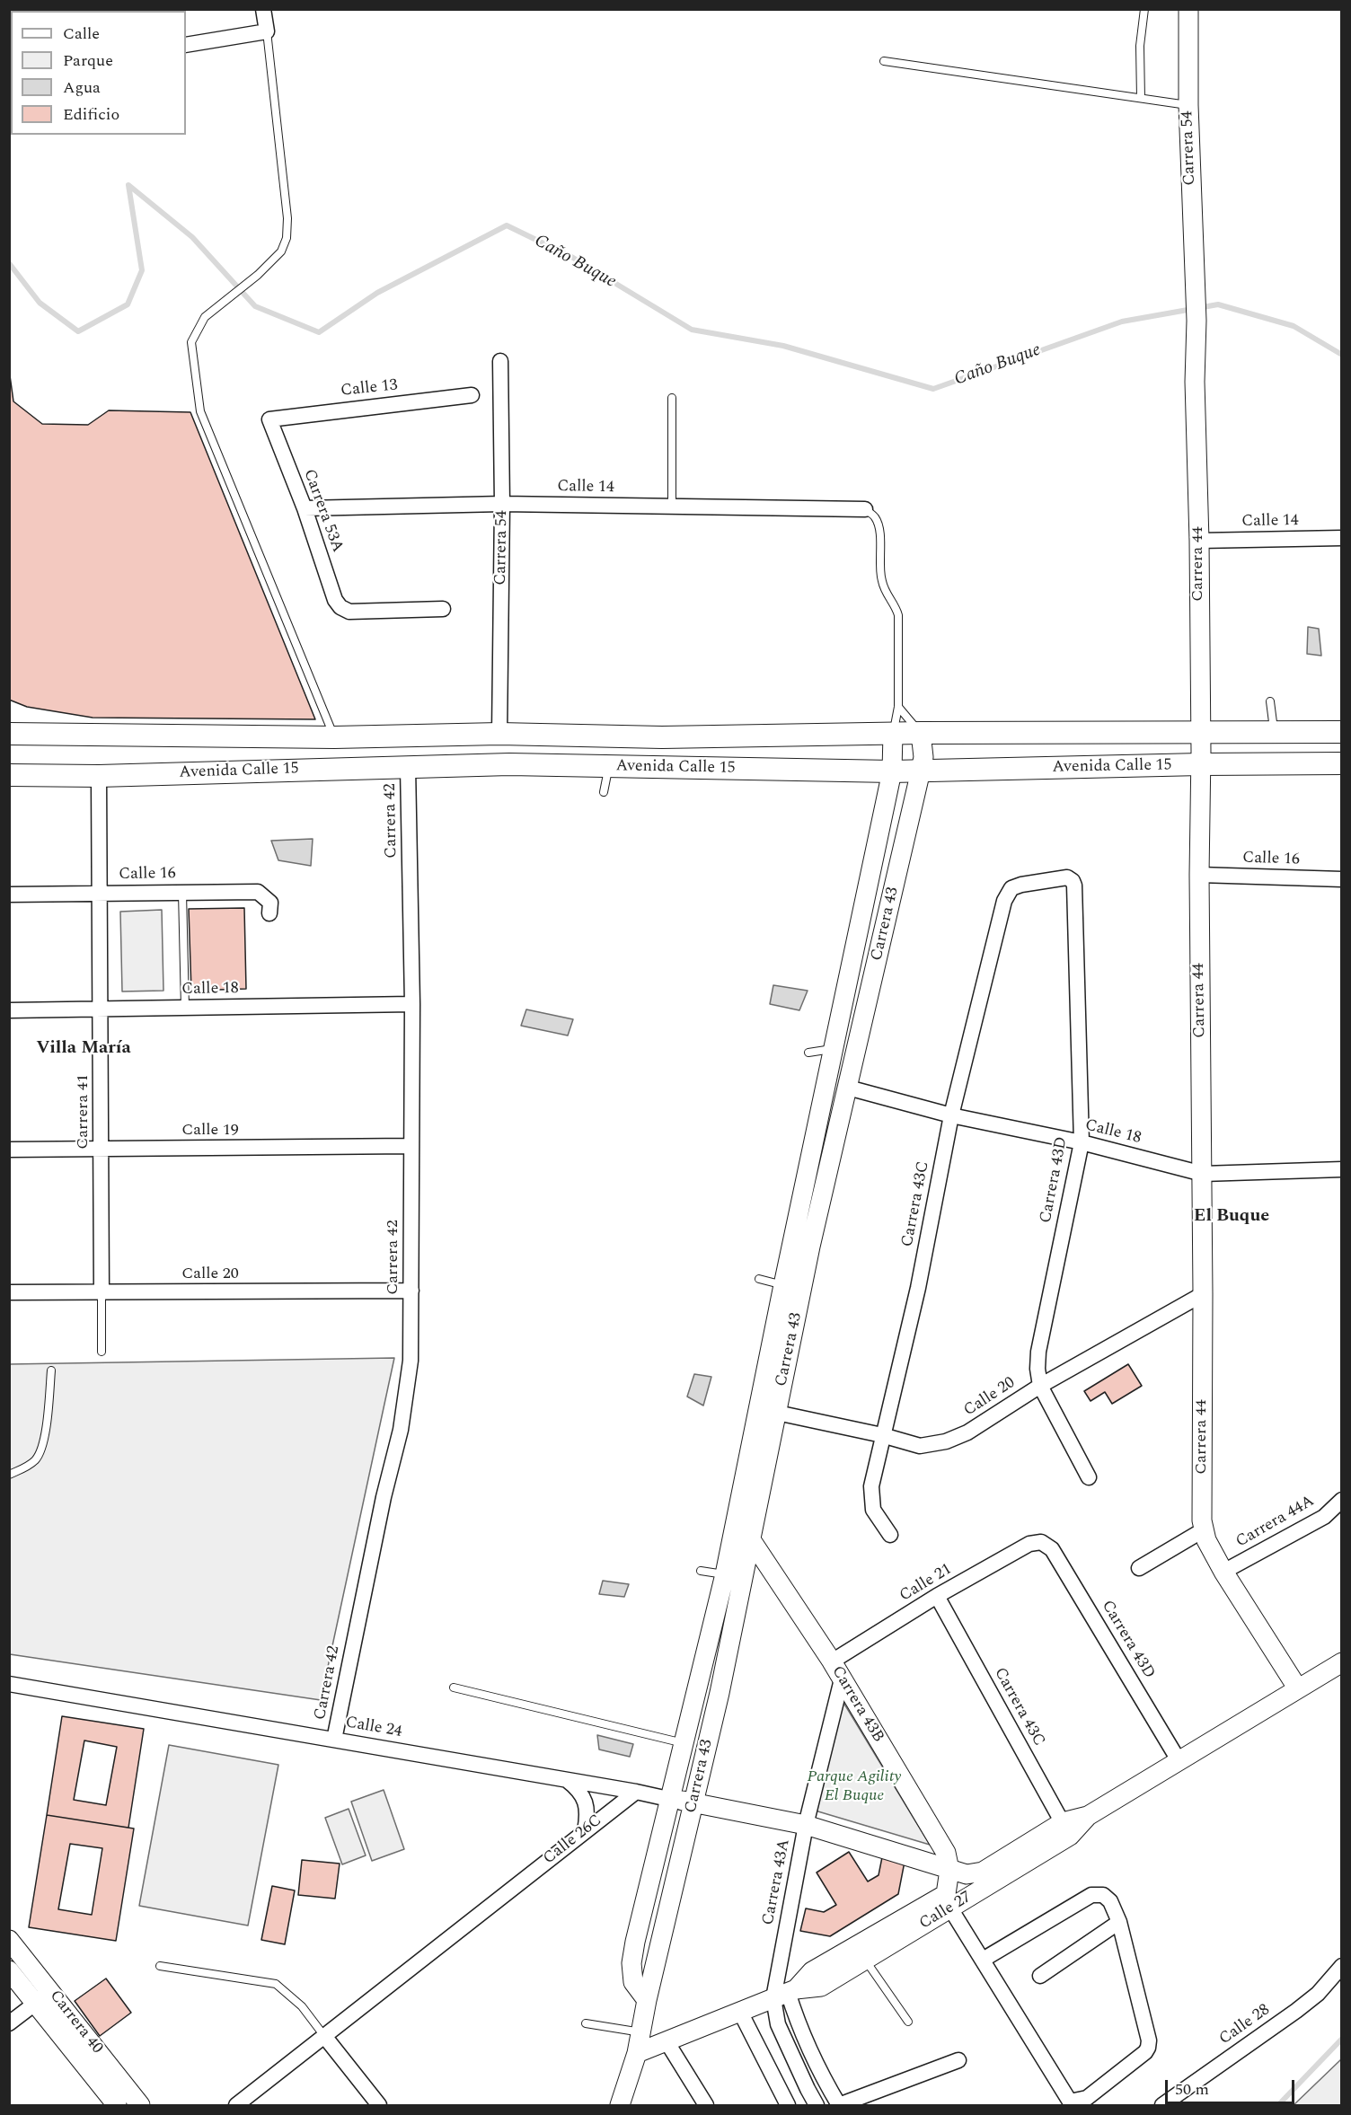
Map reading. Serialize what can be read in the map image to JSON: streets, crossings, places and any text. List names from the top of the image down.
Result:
{
  "streets": {
    "main road": ["Avenida Calle 15"],
    "street": [
      "Carrera 54",
      "Calle 13",
      "Calle 14",
      "Carrera 53A",
      "Carrera 44",
      "Carrera 42",
      "Calle 16",
      "Carrera 43",
      "Calle 18",
      "Carrera 41",
      "Calle 19",
      "Carrera 43D",
      "Carrera 43C",
      "Calle 20",
      "Carrera 44A",
      "Calle 21",
      "Carrera 43B",
      "Calle 24",
      "Calle 26C",
      "Carrera 43A",
      "Calle 27",
      "Carrera 40",
      "Calle 28"
    ]
  },
  "crossings": [
    ["Carrera 54", "Calle 14"],
    ["Carrera 54", "Carrera 44"],
    ["Carrera 54", "Avenida Calle 15"],
    ["Calle 13", "Carrera 53A"],
    ["Calle 14", "Carrera 53A"],
    ["Calle 14", "Carrera 44"],
    ["Calle 14", "Carrera 43"],
    ["Carrera 44", "Avenida Calle 15"],
    ["Carrera 44", "Calle 16"],
    ["Carrera 44", "Calle 18"],
    ["Carrera 44", "Calle 20"],
    ["Carrera 44", "Carrera 44A"],
    ["Carrera 44", "Calle 27"],
    ["Avenida Calle 15", "Carrera 42"],
    ["Avenida Calle 15", "Carrera 43"],
    ["Avenida Calle 15", "Carrera 41"],
    ["Carrera 42", "Calle 18"],
    ["Carrera 42", "Calle 19"],
    ["Carrera 42", "Calle 20"],
    ["Carrera 42", "Calle 24"],
    ["Calle 16", "Carrera 41"],
    ["Carrera 43", "Calle 18"],
    ["Carrera 43", "Calle 20"],
    ["Carrera 43", "Carrera 43B"],
    ["Carrera 43", "Calle 27"],
    ["Calle 18", "Carrera 41"],
    ["Calle 18", "Carrera 43D"],
    ["Calle 18", "Carrera 43C"],
    ["Carrera 41", "Calle 19"],
    ["Carrera 41", "Calle 20"],
    ["Carrera 43D", "Carrera 43C"],
    ["Carrera 43D", "Calle 20"],
    ["Carrera 43D", "Calle 21"],
    ["Carrera 43D", "Calle 27"],
    ["Carrera 43C", "Calle 20"],
    ["Carrera 43C", "Calle 21"],
    ["Carrera 43C", "Calle 27"],
    ["Calle 21", "Carrera 43B"],
    ["Carrera 43B", "Carrera 43A"],
    ["Carrera 43B", "Calle 27"],
    ["Calle 24", "Calle 26C"],
    ["Carrera 43A", "Calle 27"]
  ],
  "districts": ["Villa María", "El Buque"],
  "water": ["Caño Buque"],
  "parks": ["Parque Agility El Buque"],
  "legend": [
    "Calle",
    "Parque",
    "Agua",
    "Edificio"
  ],
  "scale_bar": "50 m"
}
